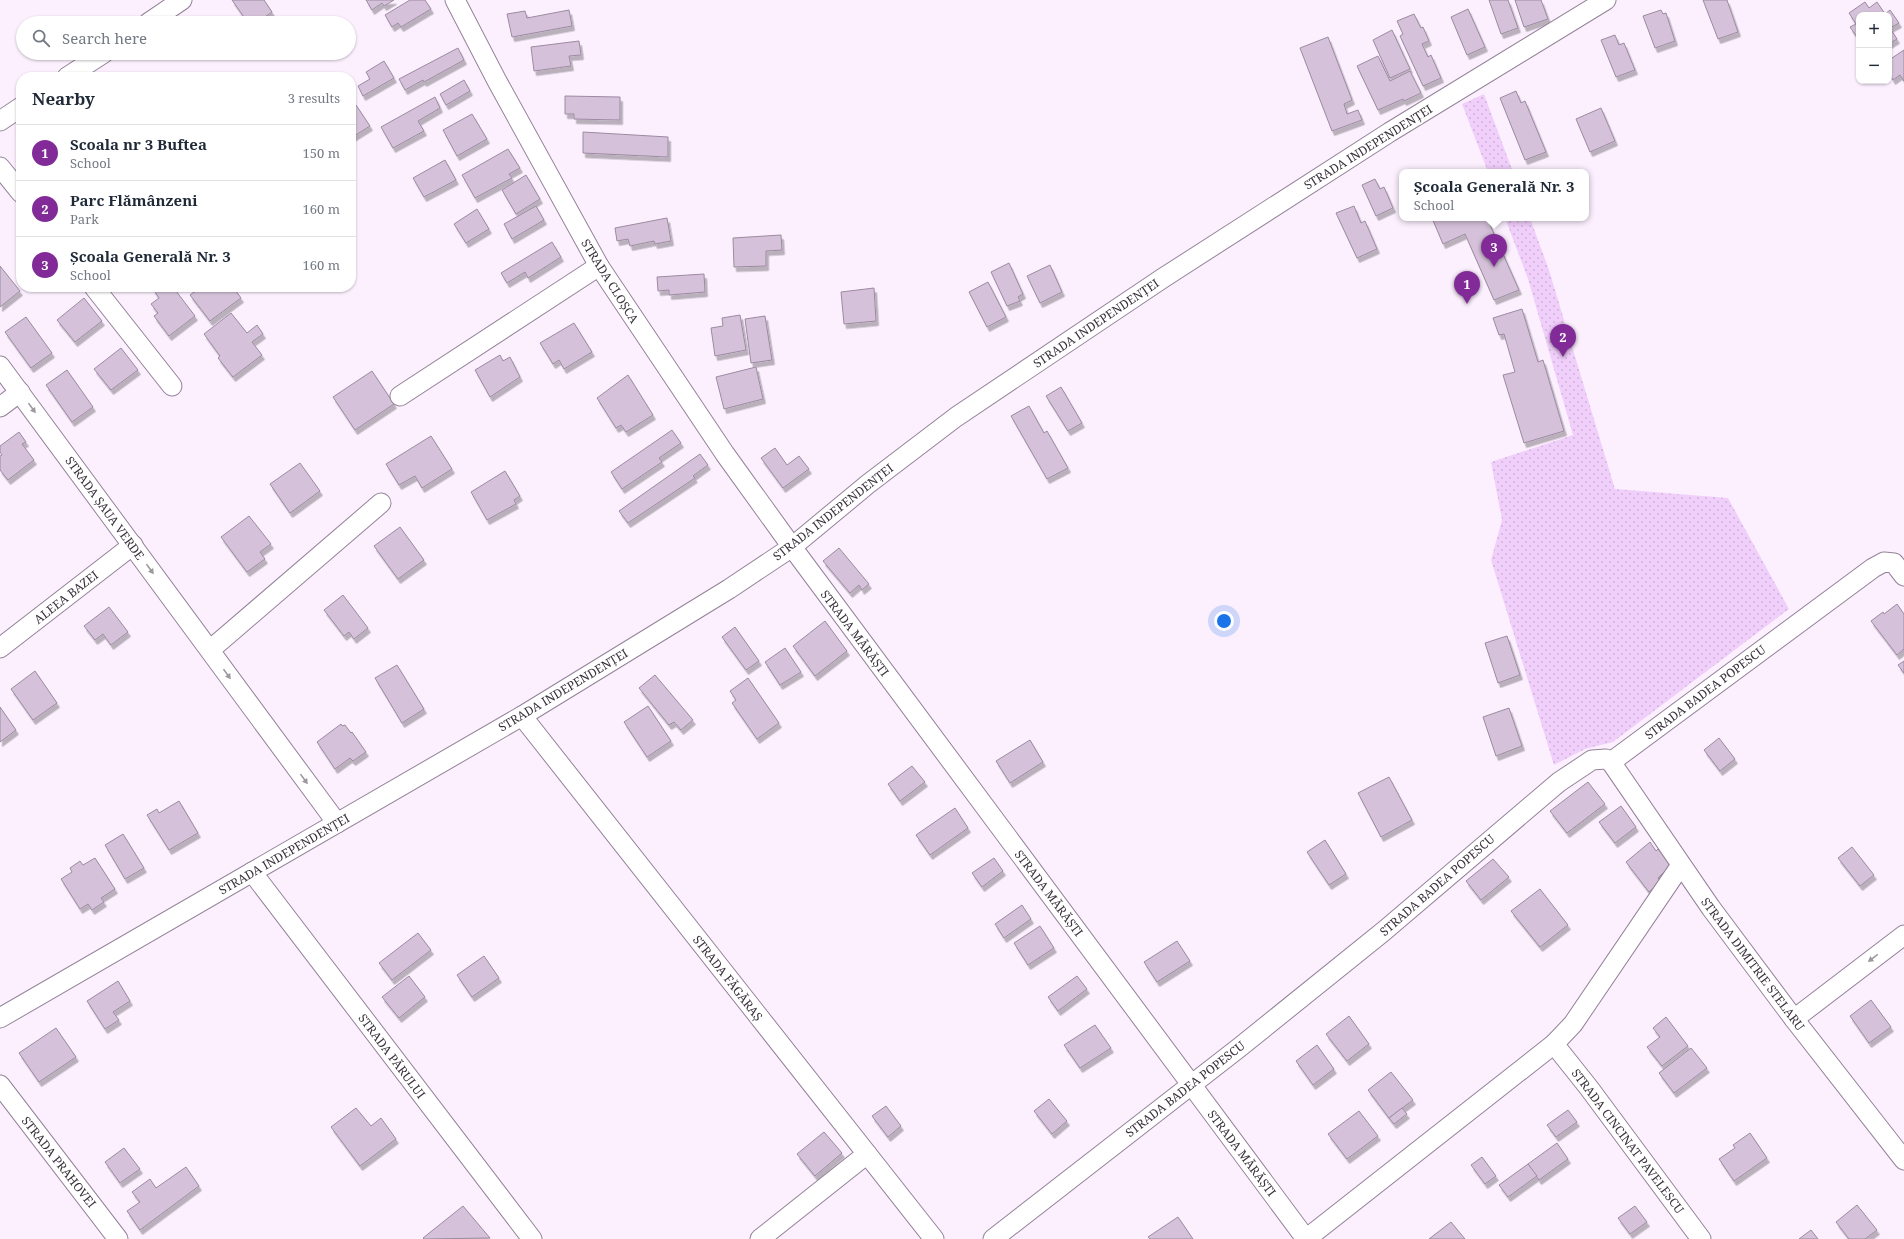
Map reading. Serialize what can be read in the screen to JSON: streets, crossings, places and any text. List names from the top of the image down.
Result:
{
  "streets": {
    "street": [
      "STRADA INDEPENDENȚEI",
      "STRADA CLOȘCA",
      "STRADA ȘAUA VERDE",
      "ALEEA BAZEI",
      "STRADA MĂRĂȘTI",
      "STRADA BADEA POPESCU",
      "STRADA DIMITRIE STELARU",
      "STRADA FĂGĂRAȘ",
      "STRADA PĂRULUI",
      "STRADA CINCINAT PAVELESCU",
      "STRADA PRAHOVEI"
    ]
  },
  "crossings": [
    ["STRADA INDEPENDENȚEI", "STRADA CLOȘCA"],
    ["STRADA INDEPENDENȚEI", "STRADA ȘAUA VERDE"],
    ["STRADA INDEPENDENȚEI", "STRADA MĂRĂȘTI"],
    ["STRADA INDEPENDENȚEI", "STRADA FĂGĂRAȘ"],
    ["STRADA INDEPENDENȚEI", "STRADA PĂRULUI"],
    ["STRADA CLOȘCA", "STRADA MĂRĂȘTI"],
    ["STRADA ȘAUA VERDE", "ALEEA BAZEI"],
    ["STRADA MĂRĂȘTI", "STRADA BADEA POPESCU"],
    ["STRADA BADEA POPESCU", "STRADA DIMITRIE STELARU"]
  ],
  "one_way": ["STRADA ȘAUA VERDE"],
  "page": {
    "map_buttons": ["+", "−"],
    "search": "Search here",
    "heading": ["Nearby", "3 results"],
    "list": [
      {
        "mark": "1",
        "name": "Scoala nr 3 Buftea",
        "note": "School",
        "value": "150 m"
      },
      {
        "mark": "2",
        "name": "Parc Flămânzeni",
        "note": "Park",
        "value": "160 m"
      },
      {
        "mark": "3",
        "name": "Școala Generală Nr. 3",
        "note": "School",
        "value": "160 m"
      }
    ],
    "popup": ["Școala Generală Nr. 3", "School"],
    "pins": ["3", "1", "2"]
  }
}
